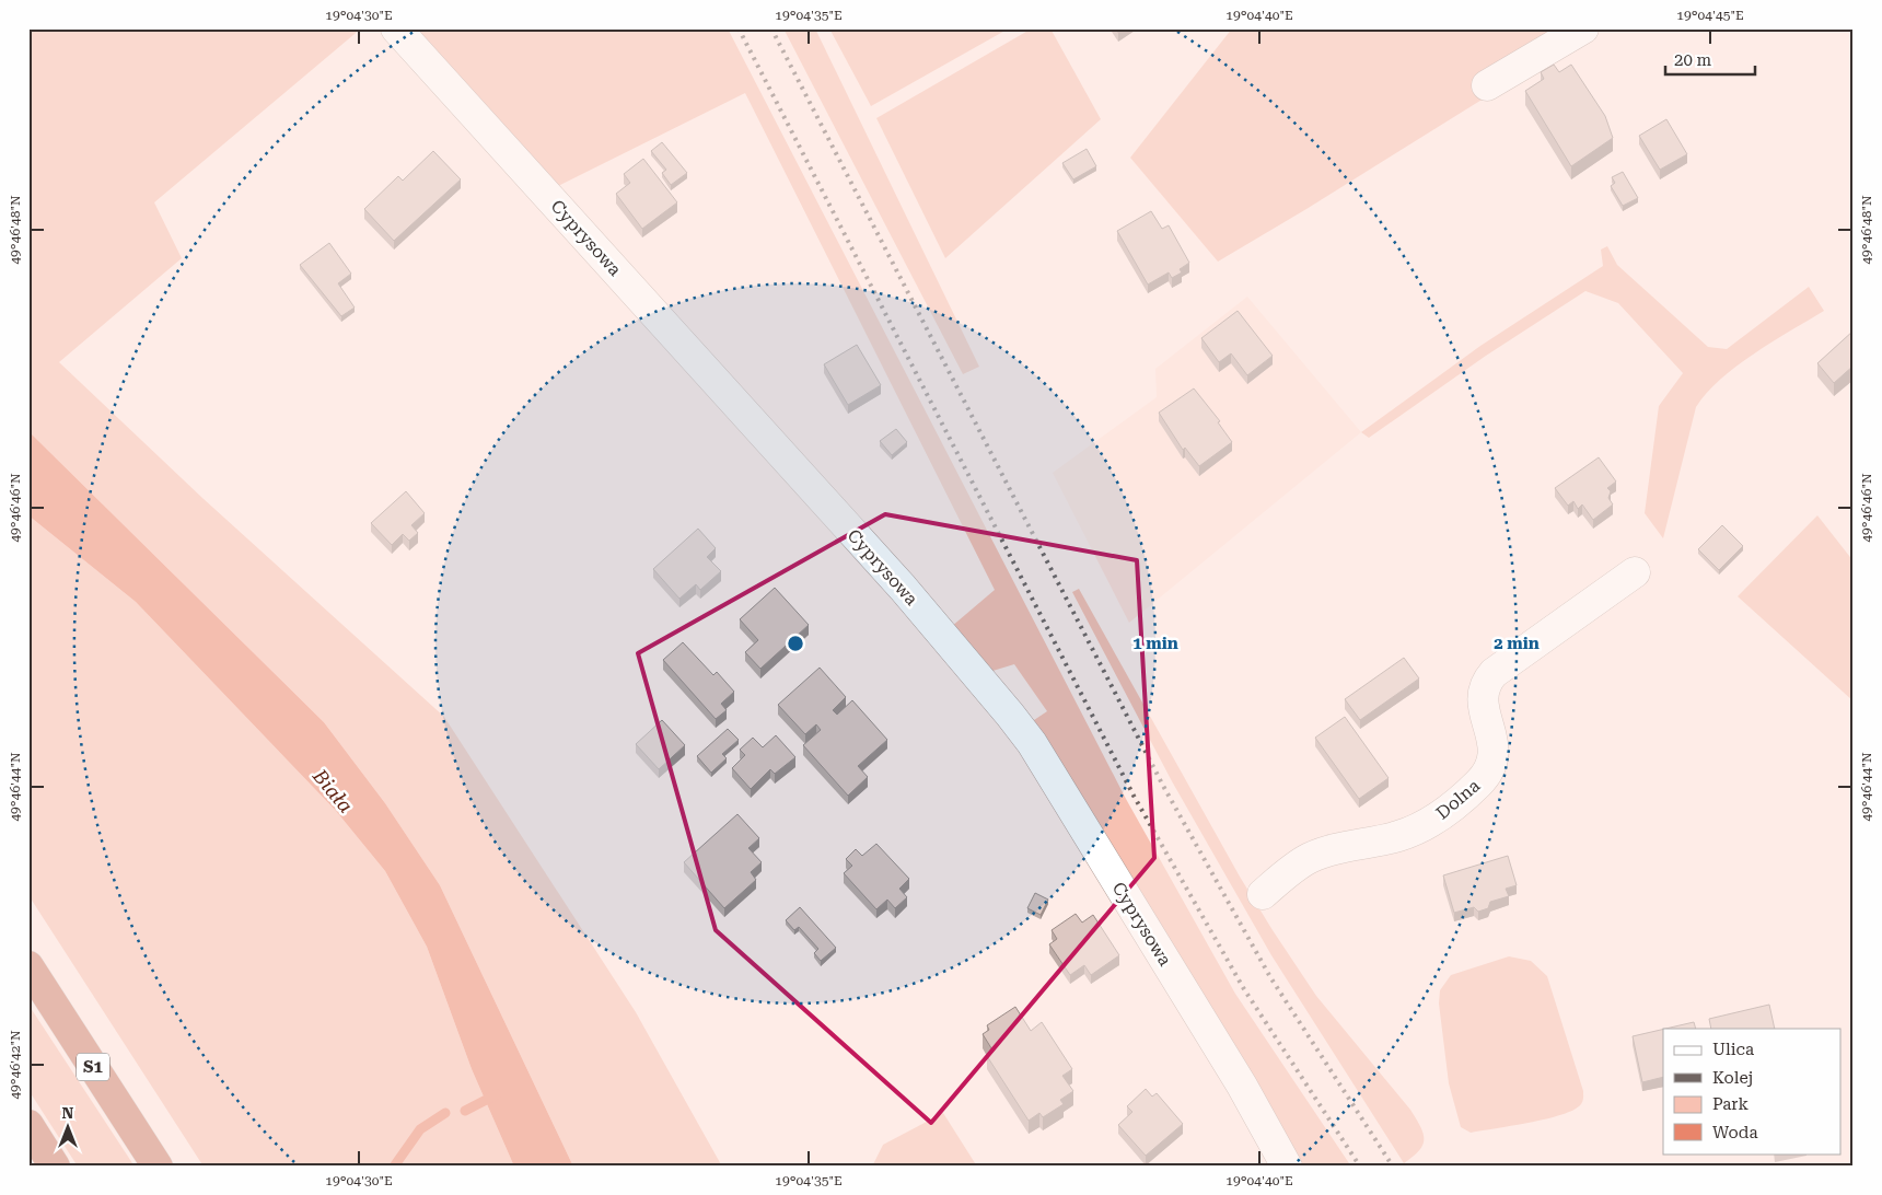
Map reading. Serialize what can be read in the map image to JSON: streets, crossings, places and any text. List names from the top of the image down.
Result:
{
  "streets": {
    "highway": ["S1"],
    "street": ["Cyprysowa", "Dolna"]
  },
  "water": ["Biała"],
  "legend": [
    "Ulica",
    "Kolej",
    "Park",
    "Woda"
  ],
  "scale_bar": "20 m",
  "north": "top",
  "coordinates": [
    "19°04'30\"E",
    "19°04'35\"E",
    "19°04'40\"E",
    "19°04'45\"E",
    "49°46'48\"N",
    "49°46'46\"N",
    "49°46'44\"N",
    "49°46'42\"N"
  ],
  "rings": ["1 min", "2 min"]
}
